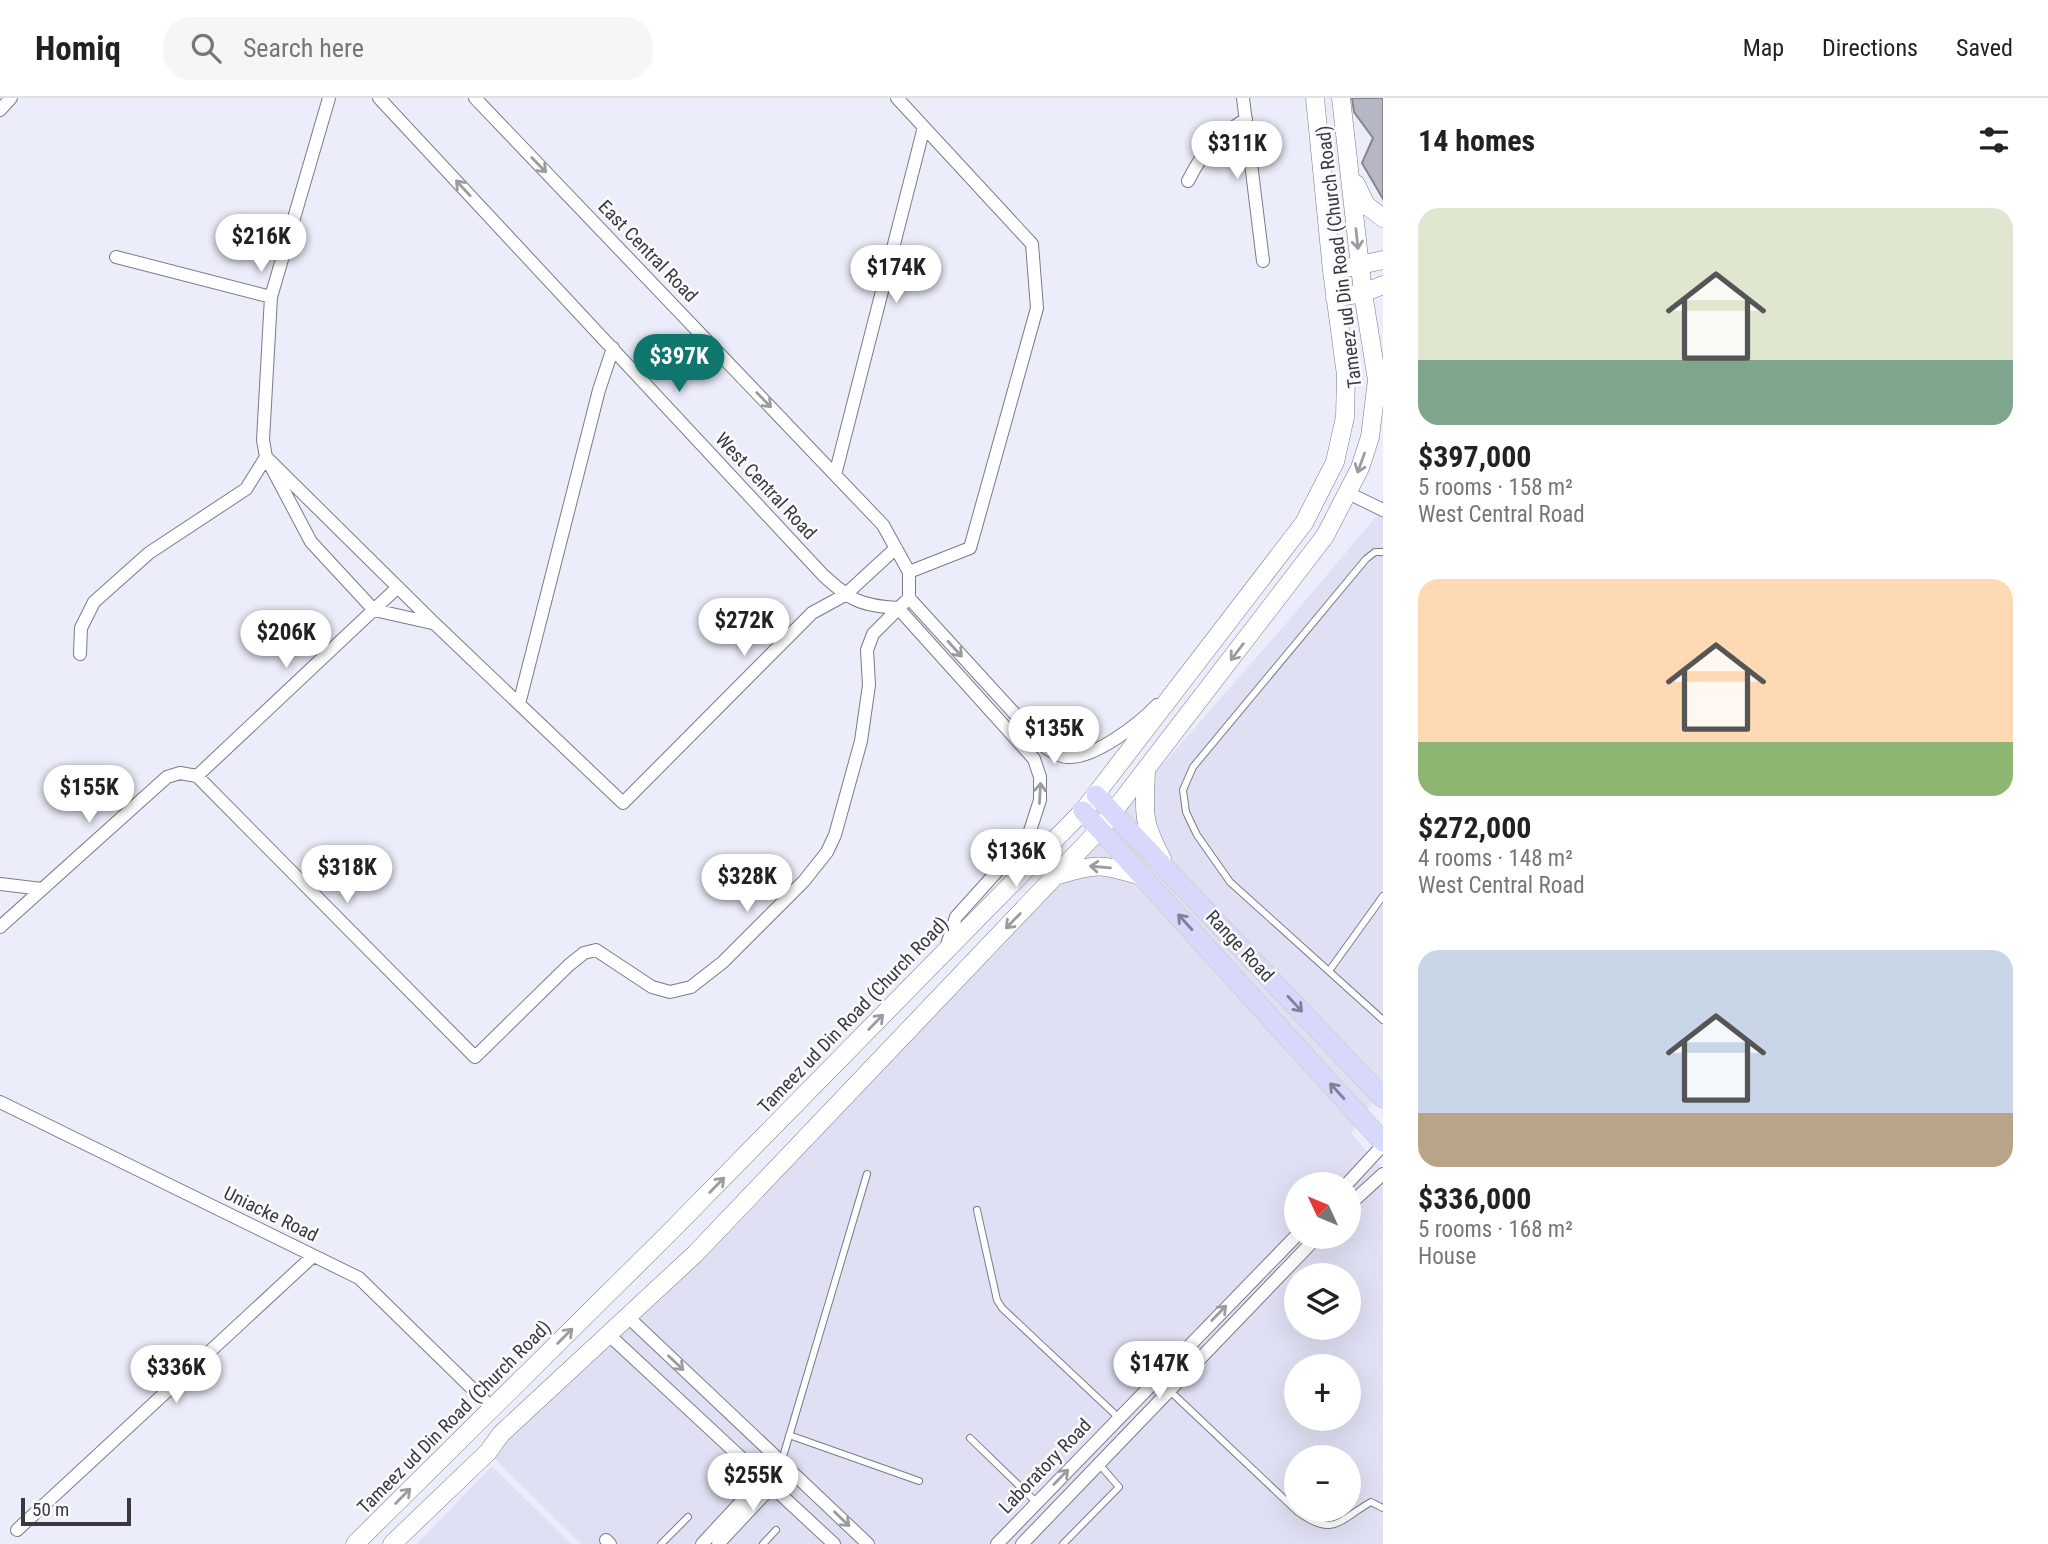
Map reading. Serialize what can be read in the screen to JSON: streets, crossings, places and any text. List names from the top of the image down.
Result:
{
  "streets": {
    "main road": ["Tameez ud Din Road (Church Road)", "Range Road"],
    "street": [
      "East Central Road",
      "West Central Road",
      "Uniacke Road",
      "Laboratory Road"
    ]
  },
  "crossings": [
    ["Tameez ud Din Road (Church Road)", "Range Road"],
    ["Tameez ud Din Road (Church Road)", "Uniacke Road"]
  ],
  "one_way": ["East Central Road"],
  "scale_bar": "50 m",
  "north": "top left",
  "page": {
    "header": "Homiq",
    "search": "Search here",
    "nav": ["Map", "Directions", "Saved"],
    "heading": "14 homes",
    "price": [
      "$311K",
      "$216K",
      "$174K",
      "$397K",
      "$272K",
      "$206K",
      "$135K",
      "$155K",
      "$136K",
      "$318K",
      "$328K",
      "$147K",
      "$336K",
      "$255K"
    ],
    "list": [
      {
        "name": "$397,000",
        "note": "5 rooms · 158 m² · West Central Road"
      },
      {
        "name": "$272,000",
        "note": "4 rooms · 148 m² · West Central Road"
      },
      {
        "name": "$336,000",
        "note": "5 rooms · 168 m² · House"
      }
    ],
    "map_buttons": ["+", "−"],
    "scale": "50 m"
  }
}
